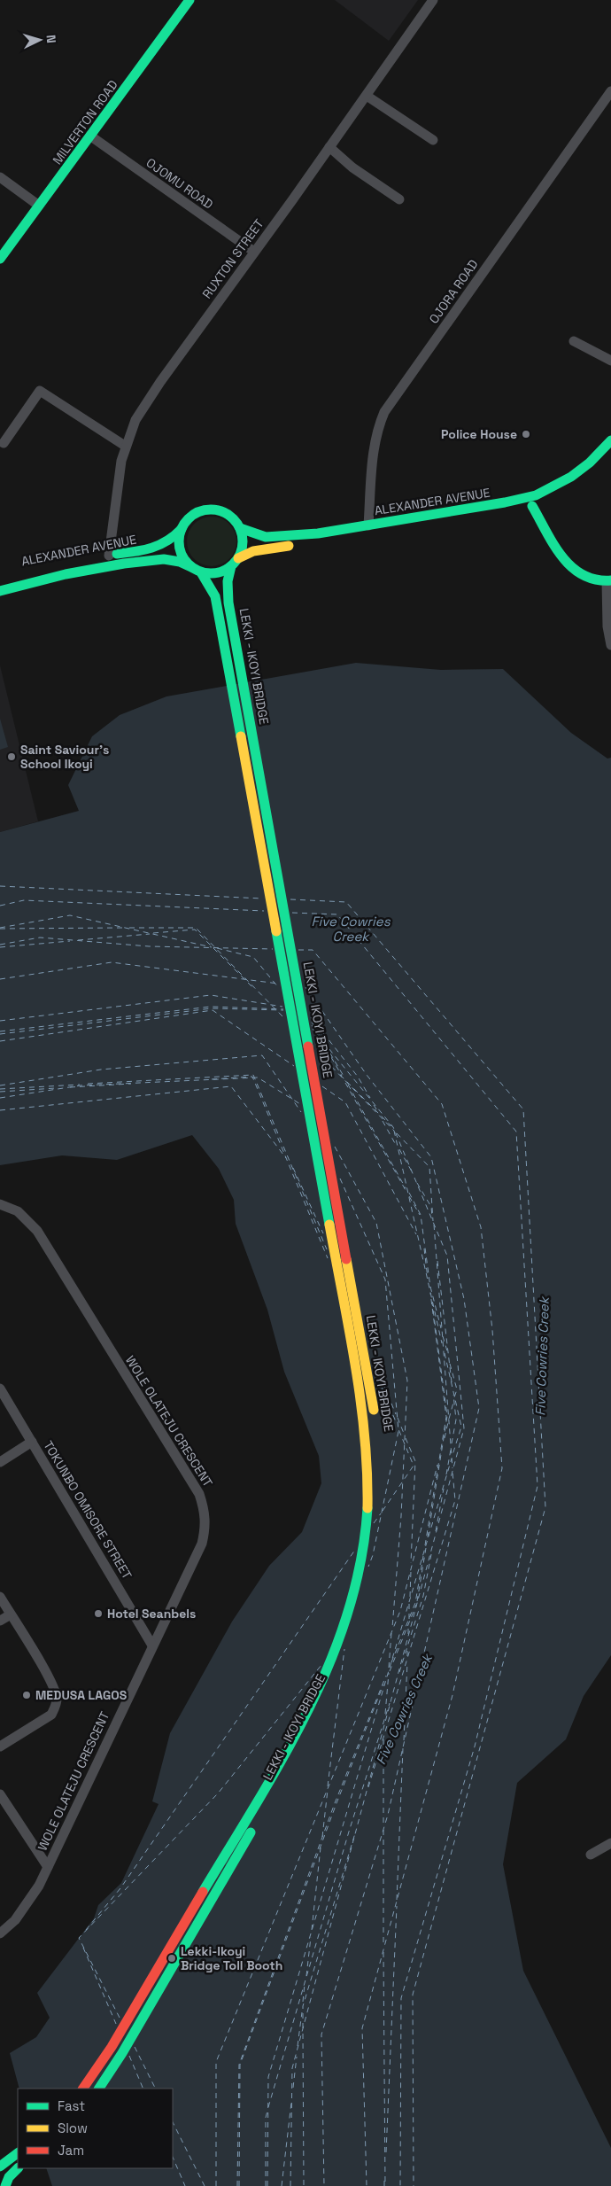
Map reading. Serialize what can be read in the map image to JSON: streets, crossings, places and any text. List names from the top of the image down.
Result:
{
  "streets": {
    "main road": ["MILVERTON ROAD", "ALEXANDER AVENUE", "LEKKI - IKOYI BRIDGE"],
    "street": [
      "OJOMU ROAD",
      "RUXTON STREET",
      "OJORA ROAD",
      "WOLE OLATEJU CRESCENT",
      "TOKUNBO OMISORE STREET"
    ]
  },
  "crossings": [
    ["MILVERTON ROAD", "OJOMU ROAD"],
    ["OJOMU ROAD", "RUXTON STREET"],
    ["RUXTON STREET", "ALEXANDER AVENUE"],
    ["OJORA ROAD", "ALEXANDER AVENUE"],
    ["ALEXANDER AVENUE", "LEKKI - IKOYI BRIDGE"],
    ["WOLE OLATEJU CRESCENT", "TOKUNBO OMISORE STREET"]
  ],
  "water": ["Five Cowries Creek"],
  "places": [
    "Police House",
    "Saint Saviour's School Ikoyi",
    "Hotel Seanbels",
    "MEDUSA LAGOS",
    "Lekki-Ikoyi Bridge Toll Booth"
  ],
  "legend": ["Fast", "Slow", "Jam"],
  "north": "right"
}
